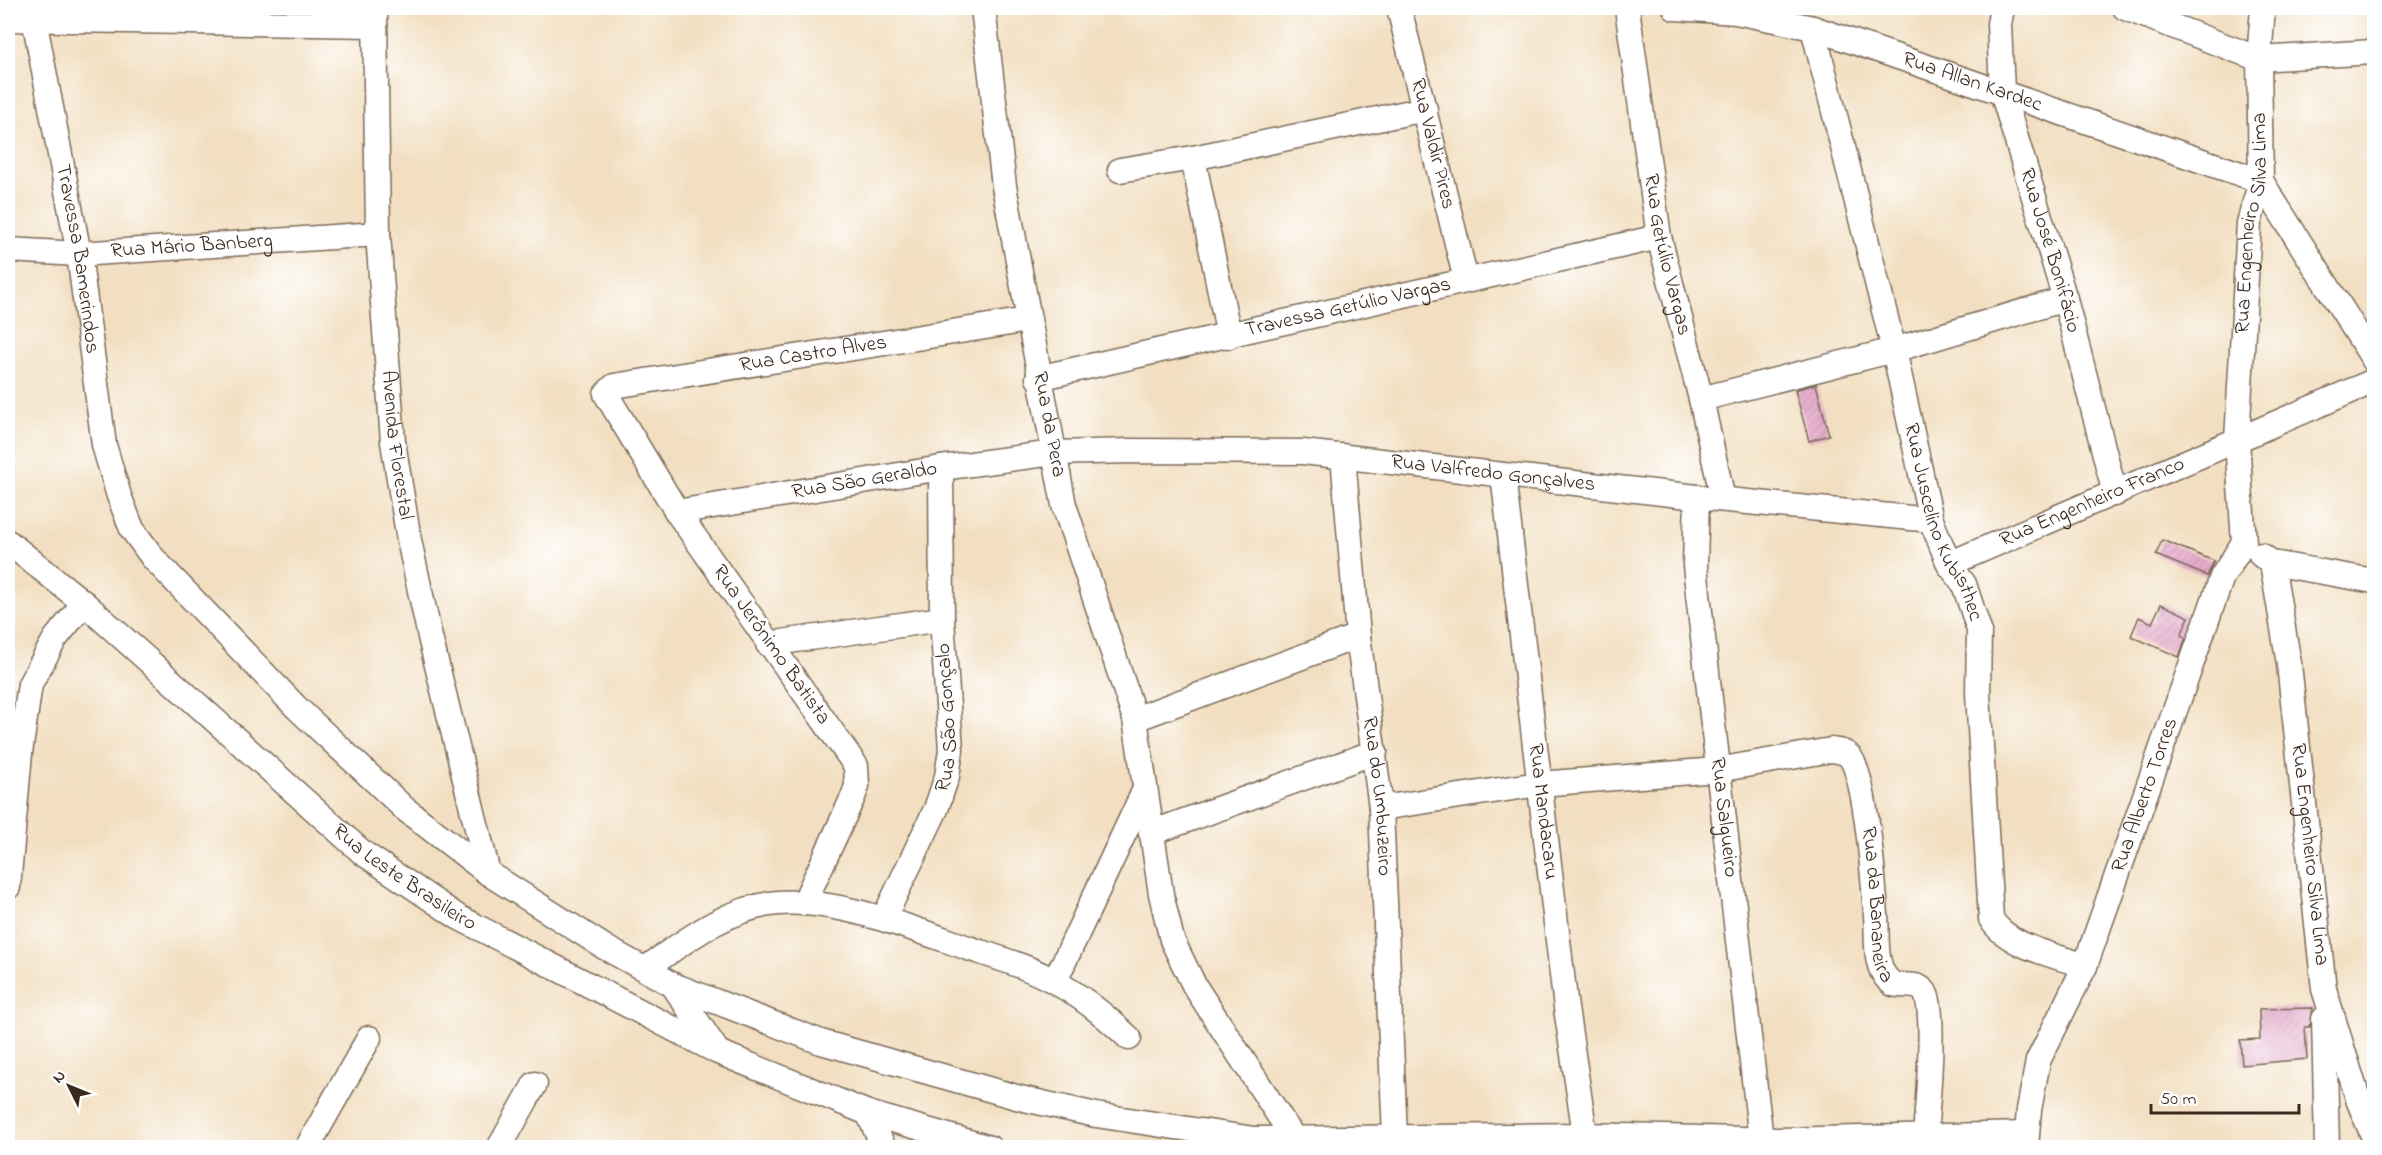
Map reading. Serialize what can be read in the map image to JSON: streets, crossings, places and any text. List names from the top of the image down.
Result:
{
  "streets": {
    "street": [
      "Rua Allan Kardec",
      "Rua Valdir Pires",
      "Rua Engenheiro Silva Lima",
      "Rua Mário Banberg",
      "Rua José Bonifácio",
      "Rua Getúlio Vargas",
      "Travessa Bamerindos",
      "Travessa Getúlio Vargas",
      "Rua Castro Alves",
      "Rua da Pera",
      "Avenida Florestal",
      "Rua Valfredo Gonçalves",
      "Rua São Geraldo",
      "Rua Engenheiro Franco",
      "Rua Juscelino Kubisthec",
      "Rua Jerônimo Batista",
      "Rua São Gonçalo",
      "Rua do Umbuzeiro",
      "Rua Alberto Torres",
      "Rua Mandacaru",
      "Rua Salgueiro",
      "Rua Leste Brasileiro",
      "Rua da Bananeira"
    ]
  },
  "crossings": [
    ["Rua Allan Kardec", "Rua Engenheiro Silva Lima"],
    ["Rua Allan Kardec", "Rua José Bonifácio"],
    ["Rua Allan Kardec", "Rua Juscelino Kubisthec"],
    ["Rua Valdir Pires", "Travessa Getúlio Vargas"],
    ["Rua Engenheiro Silva Lima", "Rua Engenheiro Franco"],
    ["Rua Mário Banberg", "Travessa Bamerindos"],
    ["Rua Mário Banberg", "Avenida Florestal"],
    ["Rua José Bonifácio", "Rua Engenheiro Franco"],
    ["Rua Getúlio Vargas", "Travessa Getúlio Vargas"],
    ["Rua Getúlio Vargas", "Rua Valfredo Gonçalves"],
    ["Travessa Bamerindos", "Rua da Pera"],
    ["Travessa Bamerindos", "Avenida Florestal"],
    ["Travessa Bamerindos", "Rua do Umbuzeiro"],
    ["Travessa Bamerindos", "Rua Alberto Torres"],
    ["Travessa Bamerindos", "Rua Mandacaru"],
    ["Travessa Bamerindos", "Rua Salgueiro"],
    ["Travessa Bamerindos", "Rua da Bananeira"],
    ["Travessa Getúlio Vargas", "Rua da Pera"],
    ["Rua Castro Alves", "Rua da Pera"],
    ["Rua Castro Alves", "Rua Jerônimo Batista"],
    ["Rua da Pera", "Rua Valfredo Gonçalves"],
    ["Rua da Pera", "Rua São Geraldo"],
    ["Rua Valfredo Gonçalves", "Rua São Geraldo"],
    ["Rua Valfredo Gonçalves", "Rua Juscelino Kubisthec"],
    ["Rua Valfredo Gonçalves", "Rua do Umbuzeiro"],
    ["Rua Valfredo Gonçalves", "Rua Mandacaru"],
    ["Rua Valfredo Gonçalves", "Rua Salgueiro"],
    ["Rua São Geraldo", "Rua Jerônimo Batista"],
    ["Rua São Geraldo", "Rua São Gonçalo"],
    ["Rua Engenheiro Franco", "Rua Juscelino Kubisthec"],
    ["Rua Juscelino Kubisthec", "Rua Alberto Torres"],
    ["Rua Salgueiro", "Rua da Bananeira"]
  ],
  "scale_bar": "50 m",
  "north": "top left"
}
